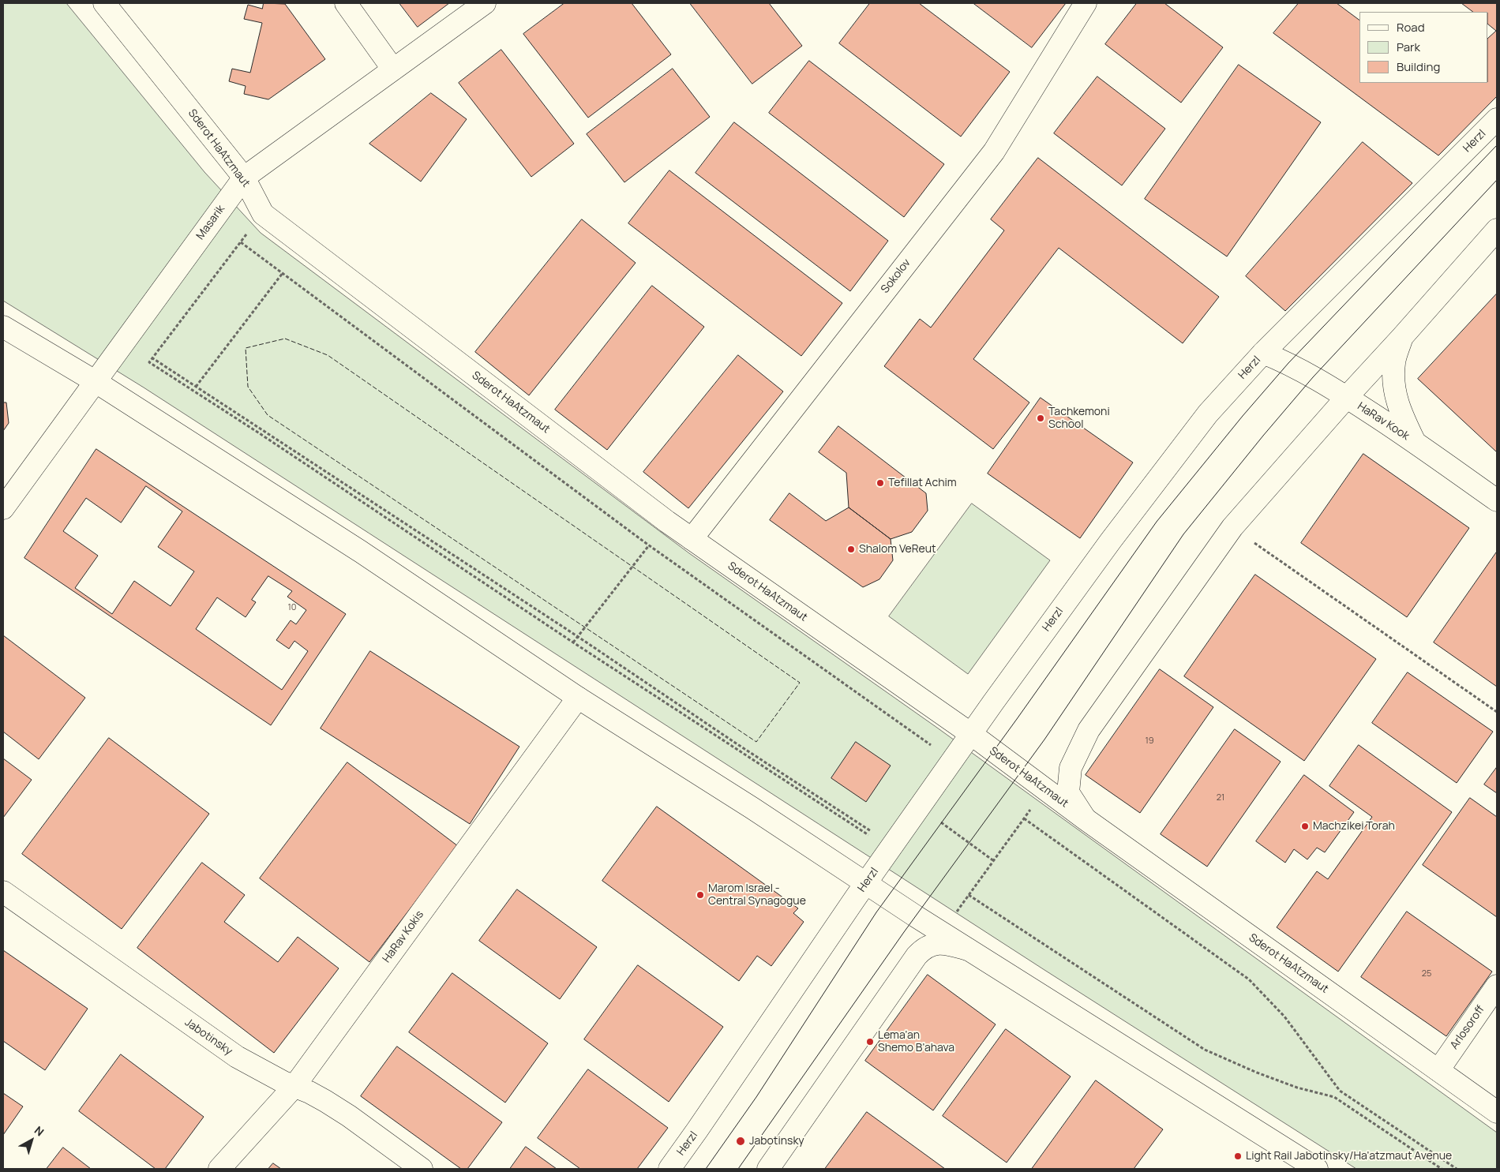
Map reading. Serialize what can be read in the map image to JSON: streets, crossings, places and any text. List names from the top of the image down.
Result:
{
  "streets": {
    "street": [
      "Herzl",
      "Sderot HaAtzmaut",
      "Masarik",
      "Sokolov",
      "HaRav Kook",
      "HaRav Kokis",
      "Arlosoroff",
      "Jabotinsky"
    ]
  },
  "crossings": [
    ["Herzl", "Sderot HaAtzmaut"],
    ["Herzl", "HaRav Kook"],
    ["Sderot HaAtzmaut", "Masarik"],
    ["Sderot HaAtzmaut", "Sokolov"],
    ["Sderot HaAtzmaut", "Arlosoroff"],
    ["HaRav Kokis", "Jabotinsky"]
  ],
  "places": [
    "Tachkemoni School",
    "Tefillat Achim",
    "Shalom VeReut",
    "Machzikei Torah",
    "Marom Israel - Central Synagogue",
    "Lema'an Shemo B'ahava",
    "Jabotinsky",
    "Light Rail Jabotinsky/Ha'atzmaut Avenue"
  ],
  "house_numbers": [
    "10",
    "19",
    "21",
    "25"
  ],
  "legend": ["Road", "Park", "Building"],
  "north": "top right"
}
